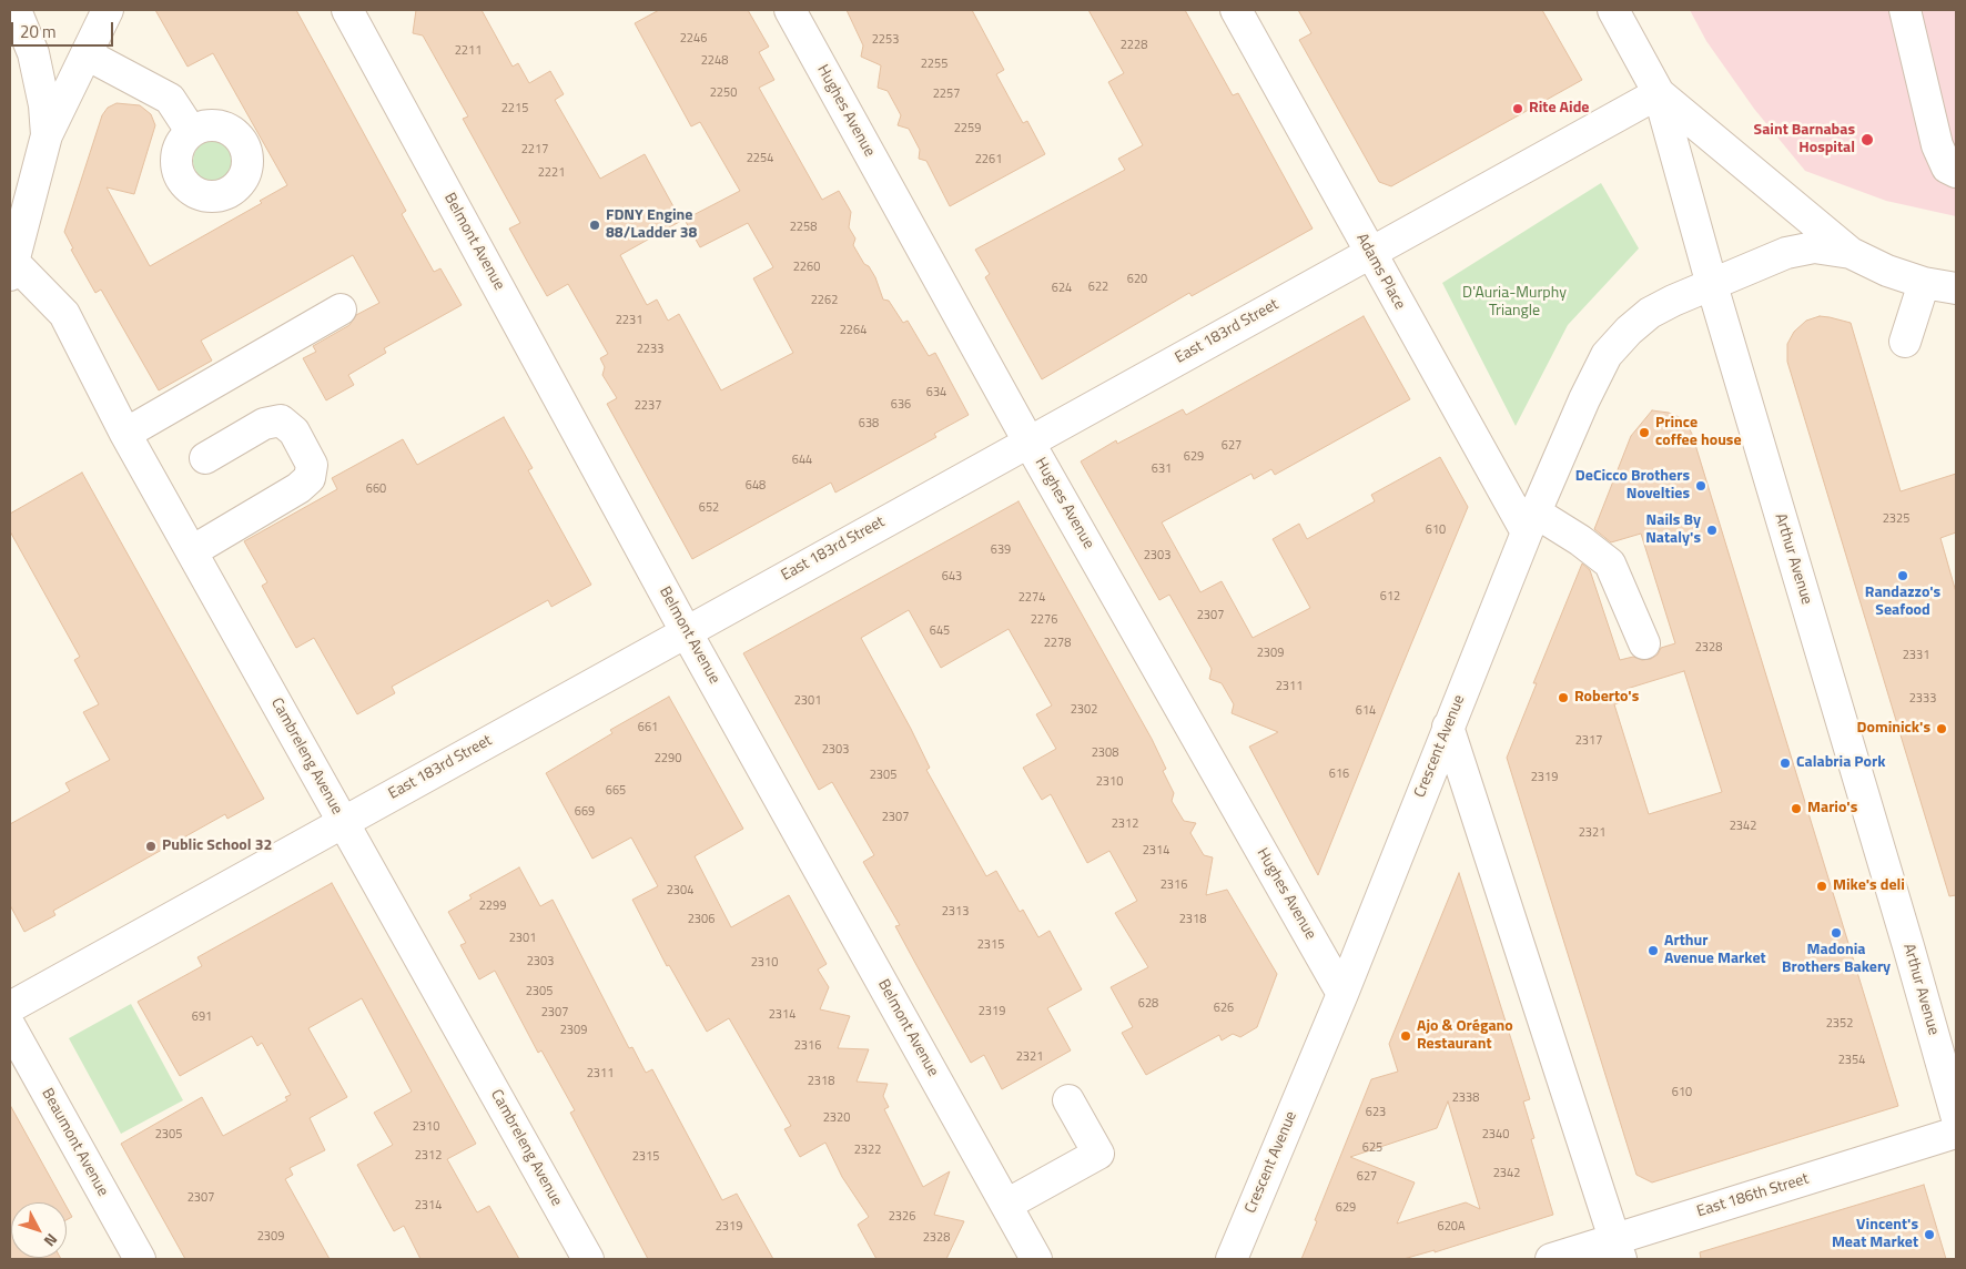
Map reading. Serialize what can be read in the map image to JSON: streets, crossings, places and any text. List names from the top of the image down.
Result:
{
  "streets": {
    "street": [
      "Hughes Avenue",
      "Belmont Avenue",
      "Adams Place",
      "East 183rd Street",
      "Arthur Avenue",
      "Crescent Avenue",
      "Cambreleng Avenue",
      "Beaumont Avenue",
      "East 186th Street"
    ]
  },
  "crossings": [
    ["Hughes Avenue", "East 183rd Street"],
    ["Hughes Avenue", "Crescent Avenue"],
    ["Belmont Avenue", "East 183rd Street"],
    ["Adams Place", "East 183rd Street"],
    ["Adams Place", "Crescent Avenue"],
    ["East 183rd Street", "Arthur Avenue"],
    ["East 183rd Street", "Cambreleng Avenue"],
    ["Arthur Avenue", "Crescent Avenue"]
  ],
  "parks": ["D'Auria-Murphy Triangle"],
  "places": [
    "Rite Aide",
    "Saint Barnabas Hospital",
    "FDNY Engine 88/Ladder 38",
    "Prince coffee house",
    "DeCicco Brothers Novelties",
    "Nails By Nataly's",
    "Randazzo's Seafood",
    "Roberto's",
    "Dominick's",
    "Calabria Pork",
    "Mario's",
    "Public School 32",
    "Mike's deli",
    "Madonia Brothers Bakery",
    "Arthur Avenue Market",
    "Ajo & Orégano Restaurant",
    "Vincent's Meat Market"
  ],
  "house_numbers": [
    "2246",
    "2253",
    "2228",
    "2211",
    "2248",
    "2255",
    "2250",
    "2257",
    "2215",
    "2259",
    "2217",
    "2254",
    "2261",
    "2221",
    "2258",
    "2260",
    "620",
    "622",
    "624",
    "2262",
    "2231",
    "2264",
    "2233",
    "634",
    "636",
    "2237",
    "638",
    "627",
    "629",
    "644",
    "631",
    "648",
    "660",
    "652",
    "2325",
    "610",
    "639",
    "2303",
    "643",
    "612",
    "2274",
    "2307",
    "2276",
    "645",
    "2278",
    "2328",
    "2309",
    "2331",
    "2311",
    "2333",
    "2301",
    "2302",
    "614",
    "661",
    "2317",
    "2303",
    "2308",
    "2290",
    "616",
    "2305",
    "2319",
    "2310",
    "665",
    "669",
    "2307",
    "2312",
    "2342",
    "2321",
    "2314",
    "2316",
    "2304",
    "2299",
    "2313",
    "2306",
    "2318",
    "2301",
    "2315",
    "2303",
    "2310",
    "2305",
    "628",
    "626",
    "2319",
    "2307",
    "2314",
    "691",
    "2352",
    "2309",
    "2316",
    "2321",
    "2354",
    "2311",
    "2318",
    "610",
    "2338",
    "623",
    "2320",
    "2310",
    "2305",
    "2340",
    "625",
    "2322",
    "2312",
    "2315",
    "2342",
    "627",
    "2307",
    "2314",
    "629",
    "2326",
    "2319",
    "620A",
    "2309",
    "2328"
  ],
  "scale_bar": "20 m",
  "north": "bottom right"
}
